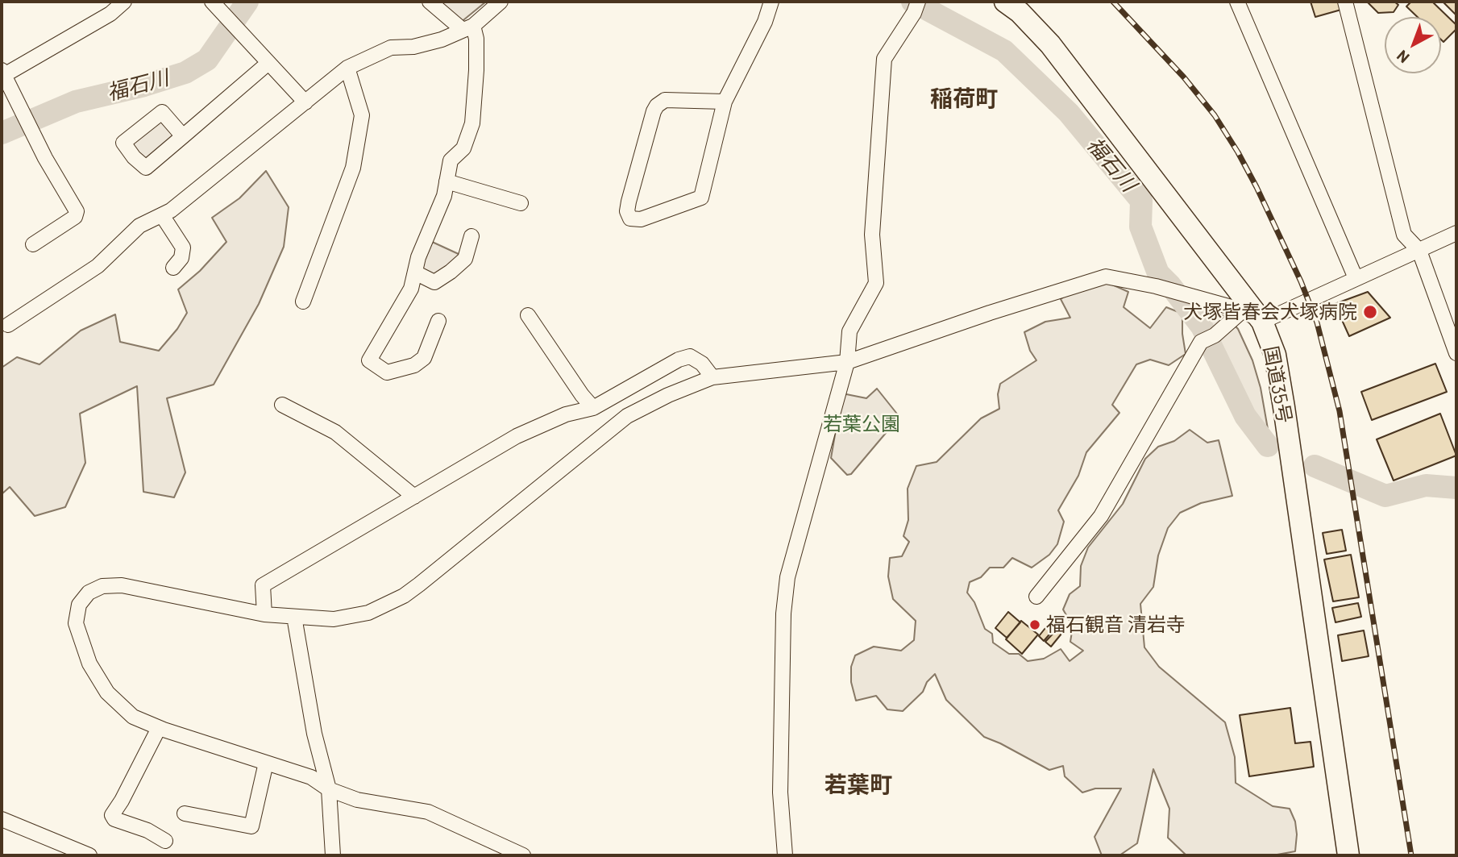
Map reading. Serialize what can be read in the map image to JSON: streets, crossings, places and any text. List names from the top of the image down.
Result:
{
  "streets": {
    "highway": ["国道35号"]
  },
  "districts": ["稲荷町", "若葉町"],
  "water": ["福石川"],
  "parks": ["若葉公園"],
  "places": ["犬塚皆春会犬塚病院", "福石観音 清岩寺"],
  "north": "bottom left"
}
